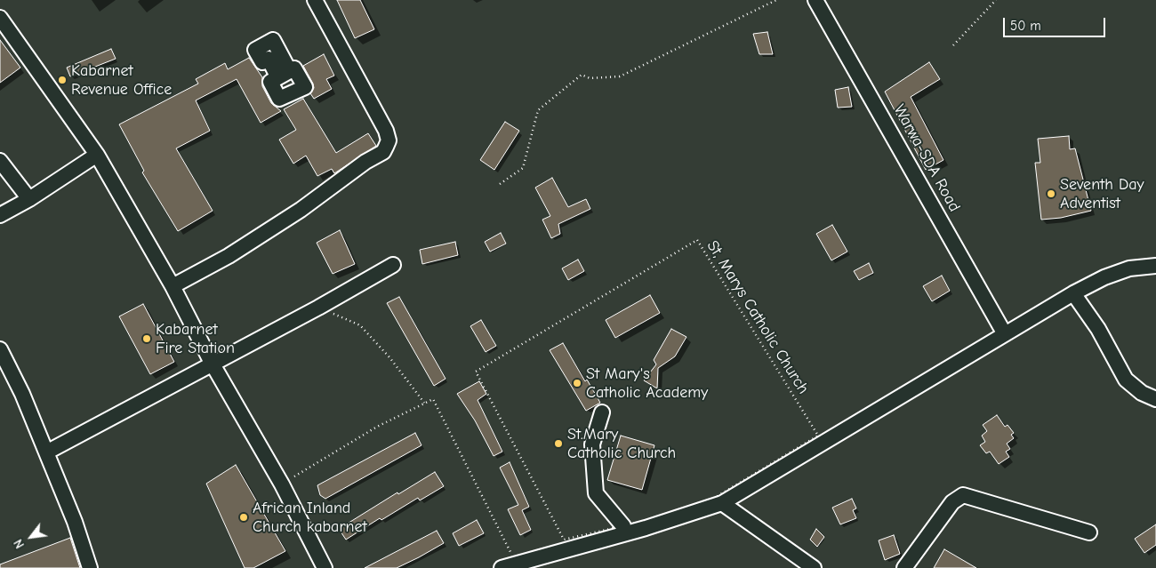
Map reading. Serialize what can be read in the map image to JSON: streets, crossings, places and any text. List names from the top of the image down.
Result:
{
  "streets": {
    "street": ["Warwa-SDA Road"],
    "path": ["St, Marys Catholic Church"]
  },
  "places": [
    "Kabarnet Revenue Office",
    "Seventh Day Adventist",
    "Kabarnet Fire Station",
    "St Mary's Catholic Academy",
    "St.Mary Catholic Church",
    "African Inland Church kabarnet"
  ],
  "scale_bar": "50 m",
  "north": "bottom left"
}
